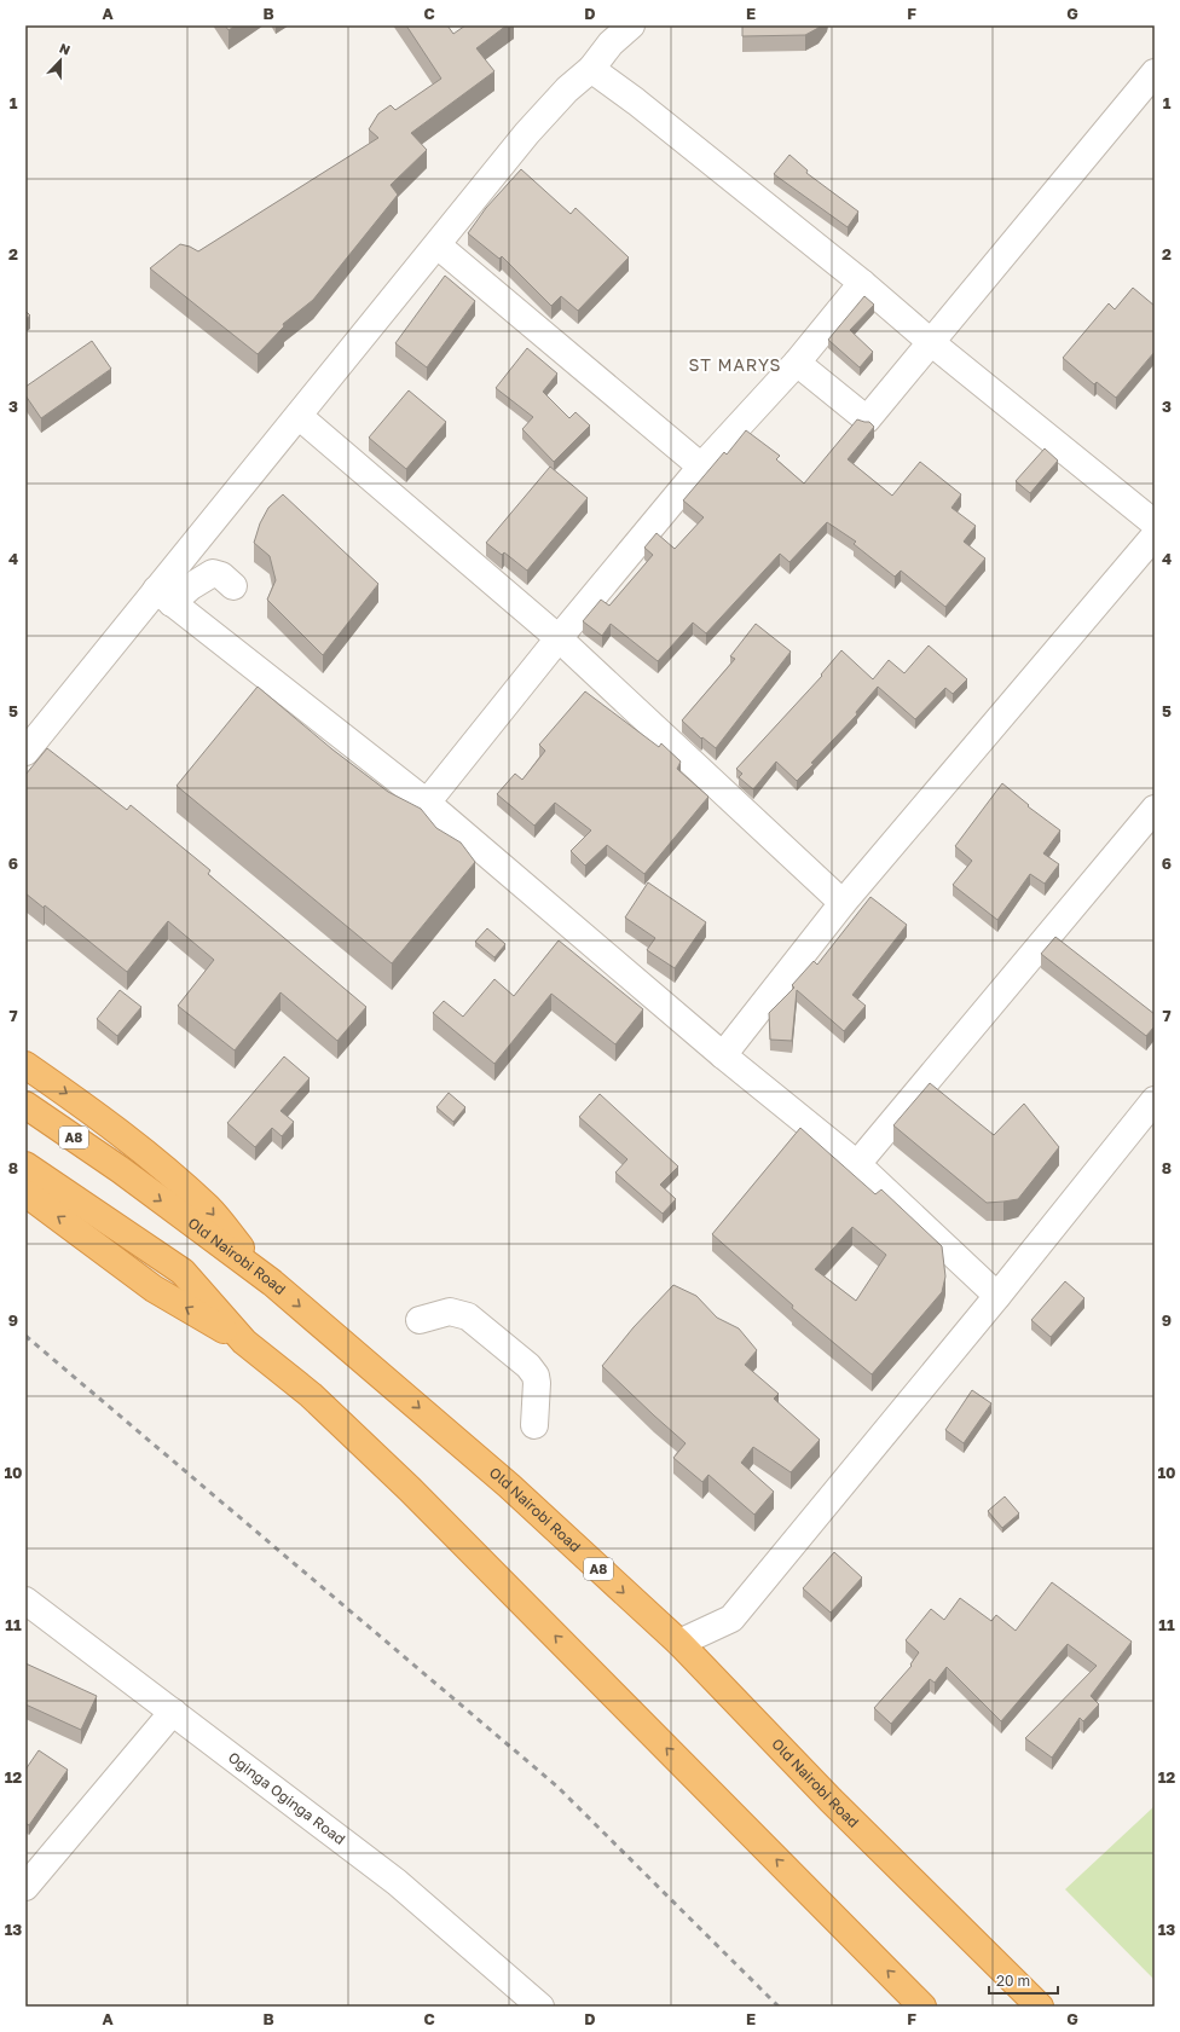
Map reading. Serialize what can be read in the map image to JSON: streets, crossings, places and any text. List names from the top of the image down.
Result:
{
  "streets": {
    "highway": ["A8", "Old Nairobi Road"],
    "street": ["Oginga Oginga Road"]
  },
  "districts": ["ST MARYS"],
  "scale_bar": "20 m",
  "north": "top",
  "grid": {
    "columns": [
      "A",
      "B",
      "C",
      "D",
      "E",
      "F",
      "G"
    ],
    "rows": [
      "1",
      "2",
      "3",
      "4",
      "5",
      "6",
      "7",
      "8",
      "9",
      "10",
      "11",
      "12",
      "13"
    ]
  }
}
